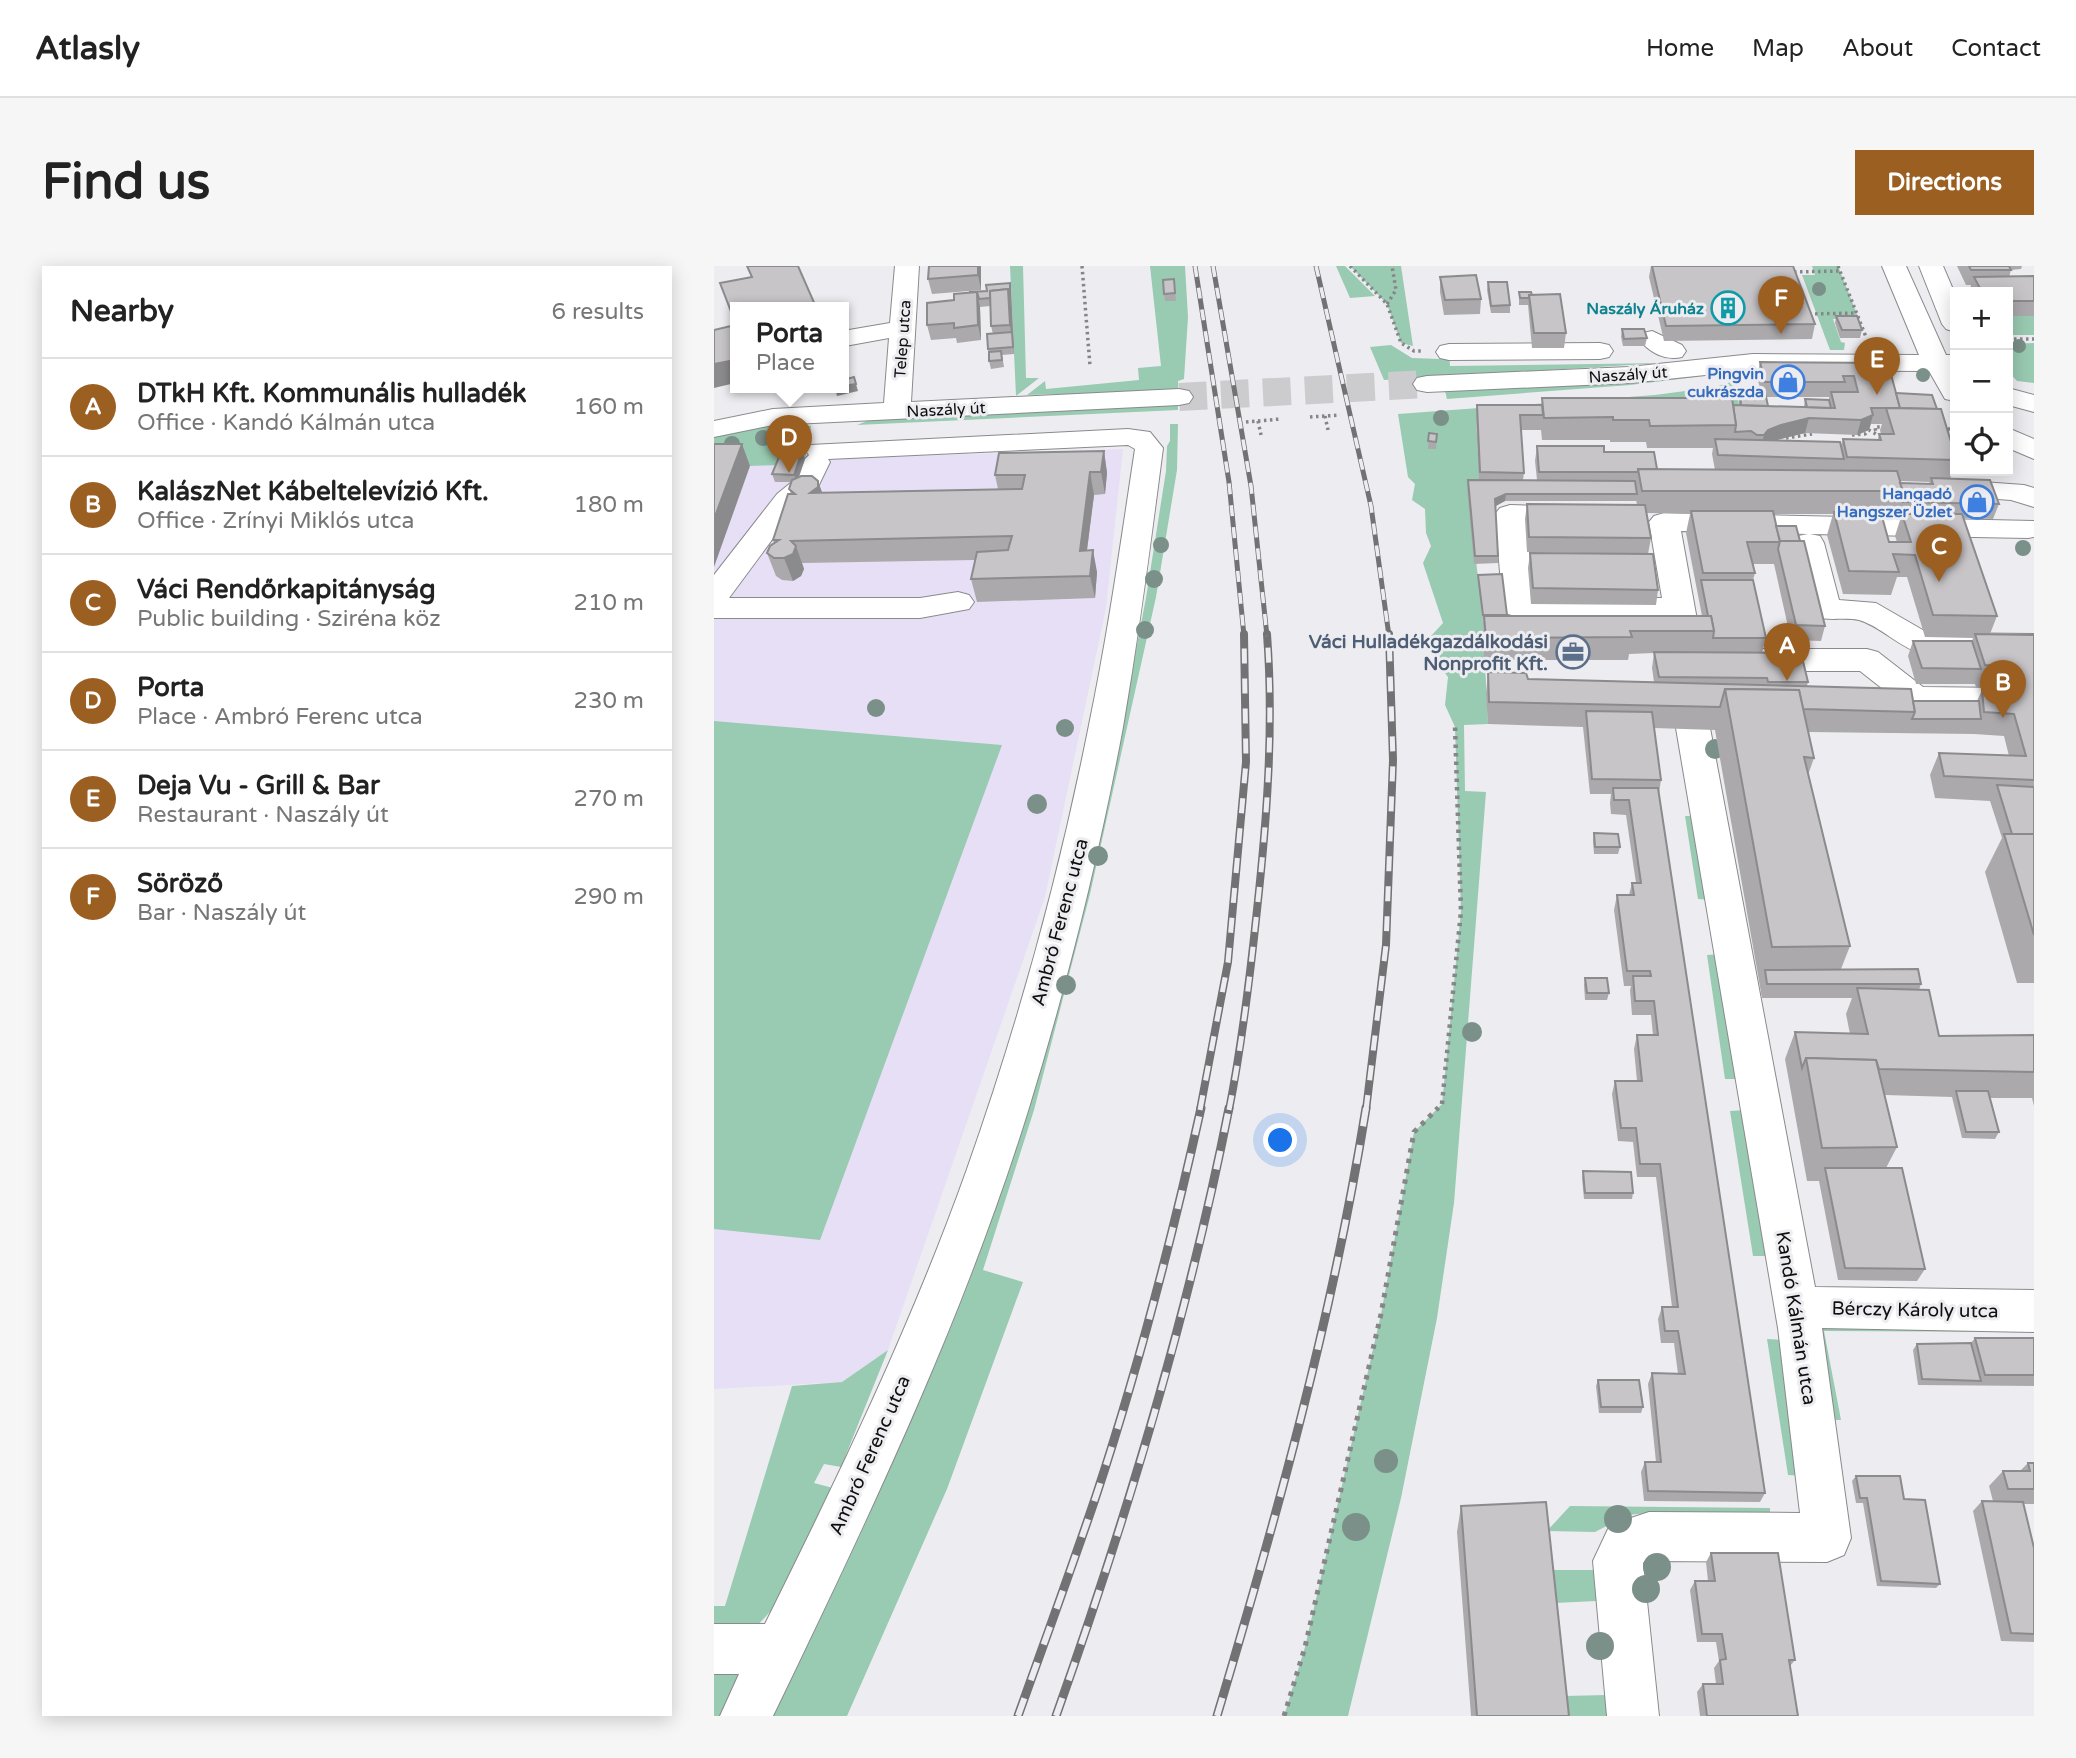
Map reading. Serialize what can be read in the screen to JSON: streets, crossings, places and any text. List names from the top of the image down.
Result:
{
  "streets": {
    "street": [
      "Telep utca",
      "Naszály út",
      "Ambró Ferenc utca",
      "Bérczy Károly utca",
      "Kandó Kálmán utca"
    ]
  },
  "crossings": [
    ["Telep utca", "Naszály út"],
    ["Naszály út", "Ambró Ferenc utca"],
    ["Bérczy Károly utca", "Kandó Kálmán utca"]
  ],
  "places": {
    "building": ["Naszály Áruház"],
    "shop": ["Pingvin cukrászda", "Hangadó Hangszer Üzlet"],
    "office": ["Váci Hulladékgazdálkodási Nonprofit Kft."]
  },
  "page": {
    "header": "Atlasly",
    "nav": [
      "Home",
      "Map",
      "About",
      "Contact"
    ],
    "buttons": "Directions",
    "title": "Find us",
    "heading": ["Nearby", "6 results"],
    "pins": [
      "F",
      "E",
      "D",
      "C",
      "A",
      "B"
    ],
    "map_buttons": ["+", "−"],
    "popup": ["Porta", "Place"],
    "list": [
      {
        "mark": "A",
        "name": "DTkH Kft. Kommunális hulladék",
        "note": "Office · Kandó Kálmán utca",
        "value": "160 m"
      },
      {
        "mark": "B",
        "name": "KalászNet Kábeltelevízió Kft.",
        "note": "Office · Zrínyi Miklós utca",
        "value": "180 m"
      },
      {
        "mark": "C",
        "name": "Váci Rendőrkapitányság",
        "note": "Public building · Sziréna köz",
        "value": "210 m"
      },
      {
        "mark": "D",
        "name": "Porta",
        "note": "Place · Ambró Ferenc utca",
        "value": "230 m"
      },
      {
        "mark": "E",
        "name": "Deja Vu - Grill & Bar",
        "note": "Restaurant · Naszály út",
        "value": "270 m"
      },
      {
        "mark": "F",
        "name": "Söröző",
        "note": "Bar · Naszály út",
        "value": "290 m"
      }
    ]
  }
}
